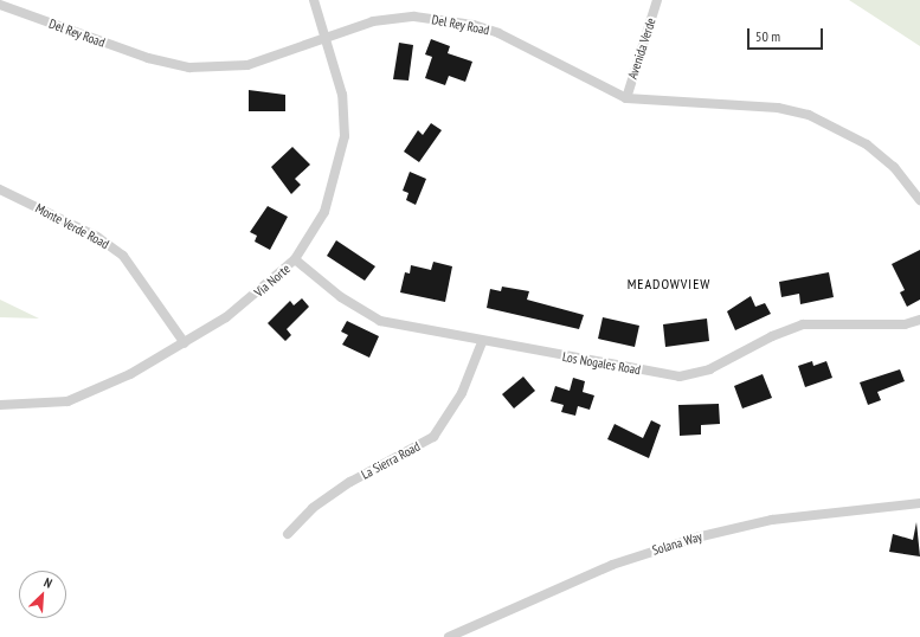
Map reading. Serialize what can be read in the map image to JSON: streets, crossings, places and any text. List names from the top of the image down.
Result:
{
  "streets": {
    "street": [
      "Del Rey Road",
      "Avenida Verde",
      "Monte Verde Road",
      "Via Norte",
      "Los Nogales Road",
      "La Sierra Road",
      "Solana Way"
    ]
  },
  "crossings": [
    ["Del Rey Road", "Avenida Verde"],
    ["Del Rey Road", "Via Norte"],
    ["Monte Verde Road", "Via Norte"],
    ["Via Norte", "Los Nogales Road"],
    ["Los Nogales Road", "La Sierra Road"]
  ],
  "districts": ["MEADOWVIEW"],
  "scale_bar": "50 m",
  "north": "top right"
}
